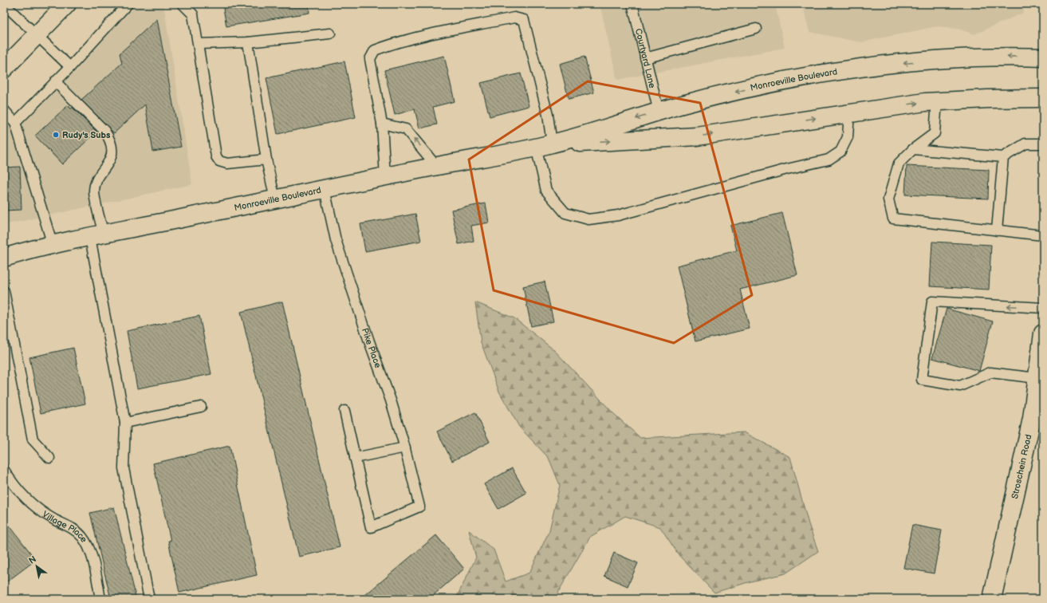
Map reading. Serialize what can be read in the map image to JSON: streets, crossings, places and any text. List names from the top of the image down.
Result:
{
  "streets": {
    "main road": ["Monroeville Boulevard", "Stroschein Road"],
    "lane": ["Courtyard Lane", "Pike Place", "Village Place"]
  },
  "crossings": [
    ["Courtyard Lane", "Monroeville Boulevard"],
    ["Monroeville Boulevard", "Pike Place"]
  ],
  "places": ["Rudy's Subs"],
  "north": "top left"
}
